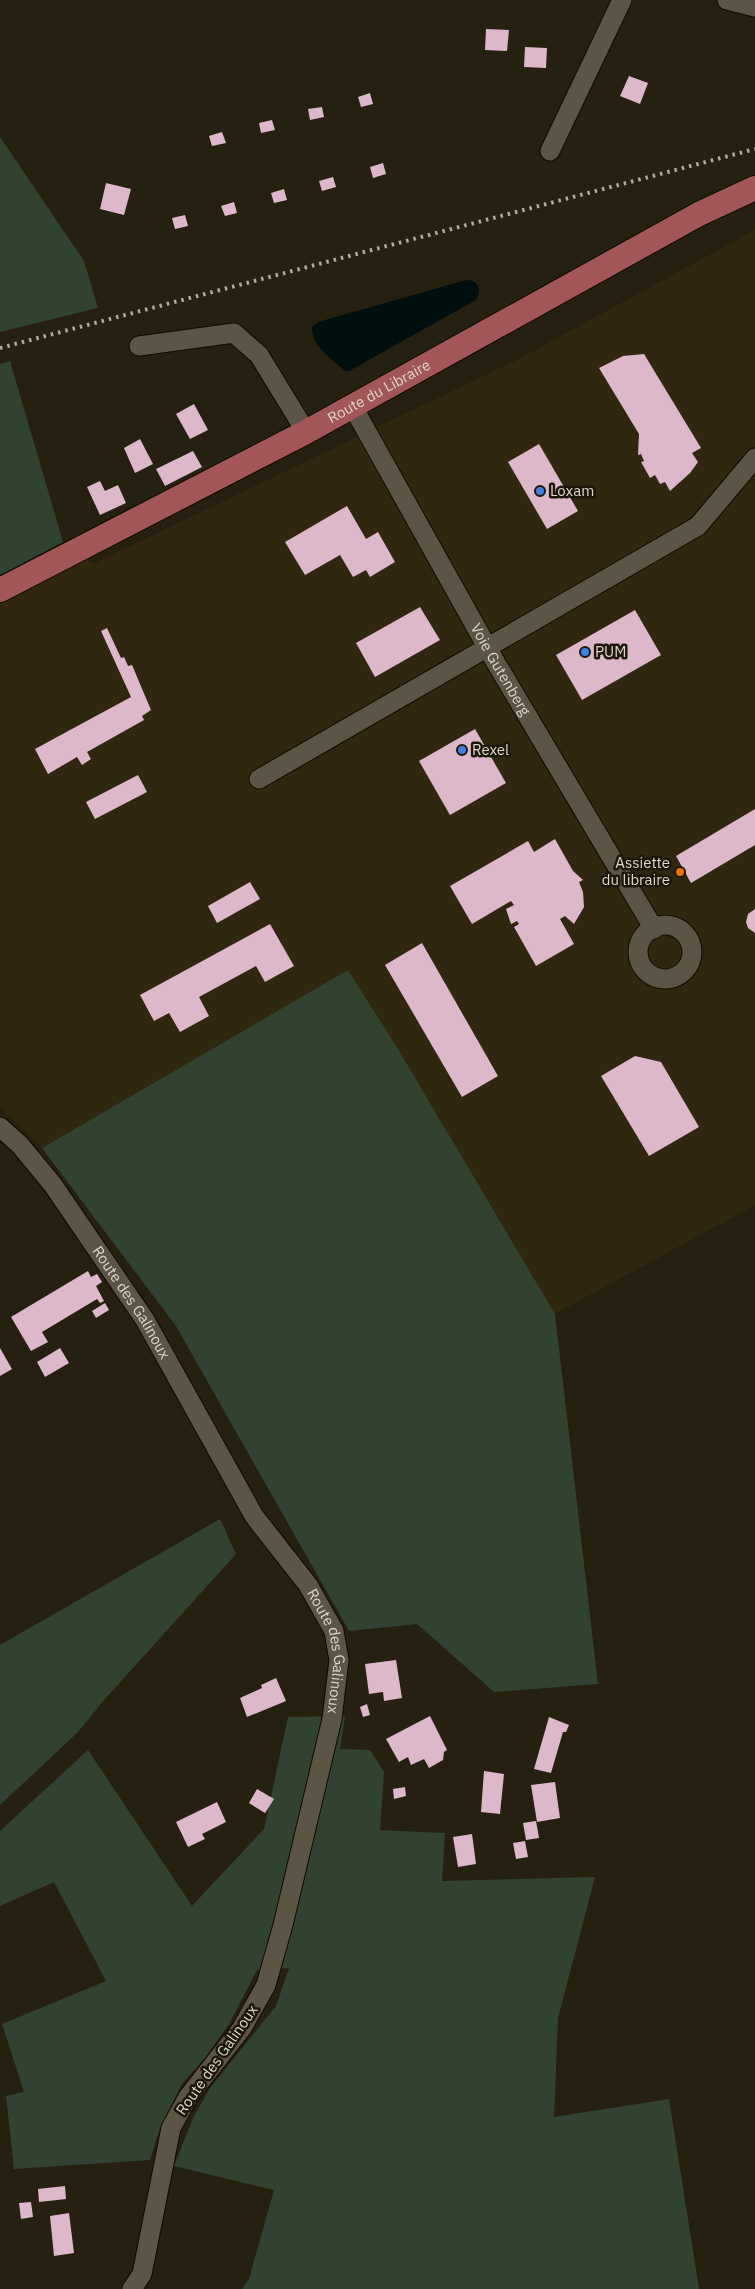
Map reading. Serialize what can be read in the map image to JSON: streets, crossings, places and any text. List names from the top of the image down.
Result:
{
  "streets": {
    "main road": ["Route du Libraire"],
    "street": ["Voie Gutenberg", "Route des Galinoux"]
  },
  "crossings": [
    ["Route du Libraire", "Voie Gutenberg"]
  ],
  "places": [
    "Loxam",
    "PUM",
    "Rexel",
    "Assiette du libraire"
  ]
}
